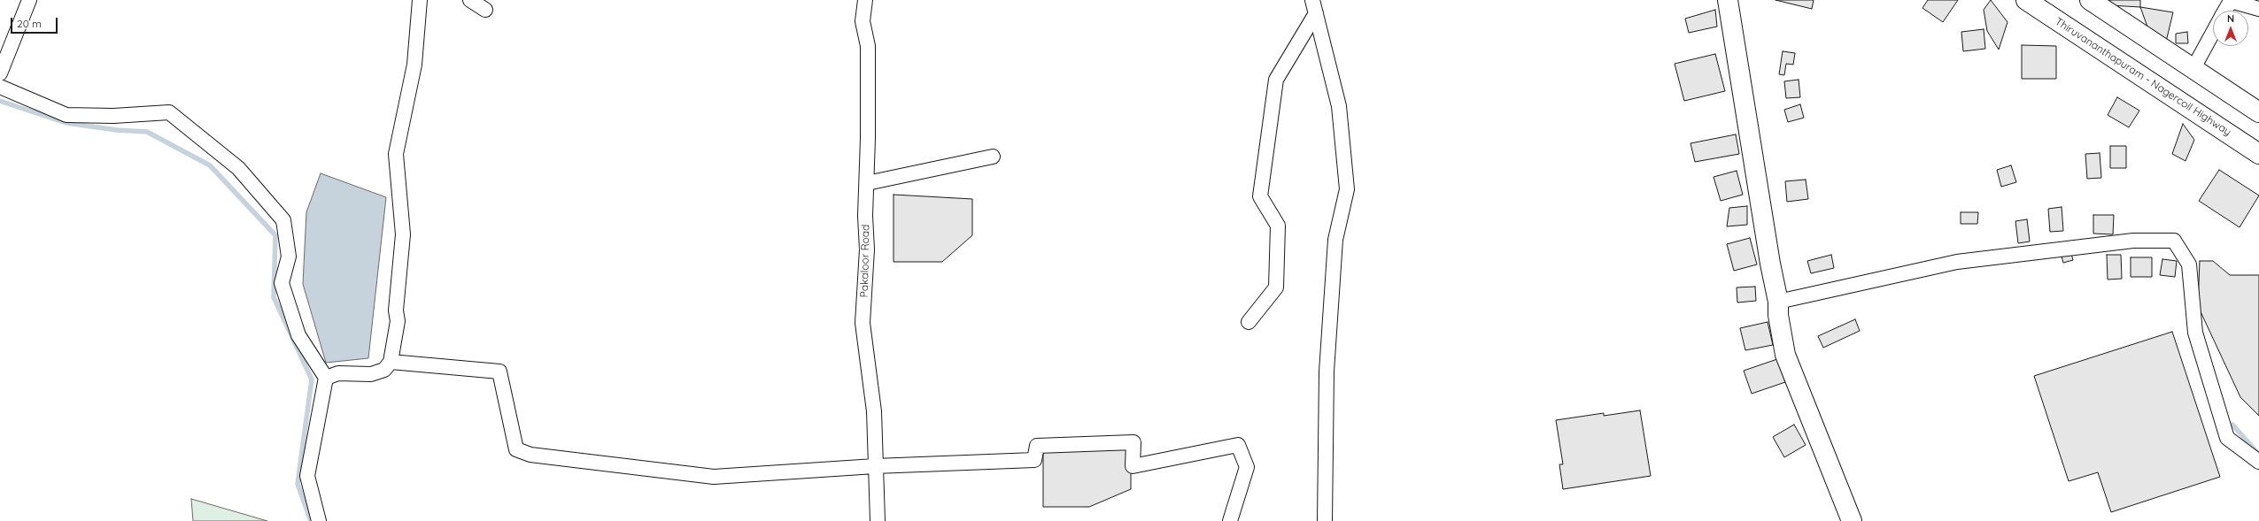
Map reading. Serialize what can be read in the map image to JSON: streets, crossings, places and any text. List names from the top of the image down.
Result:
{
  "streets": {
    "main road": ["Thiruvananthapuram - Nagercoil Highway"],
    "street": ["Pakaloor Road"]
  },
  "scale_bar": "20 m",
  "north": "top"
}
